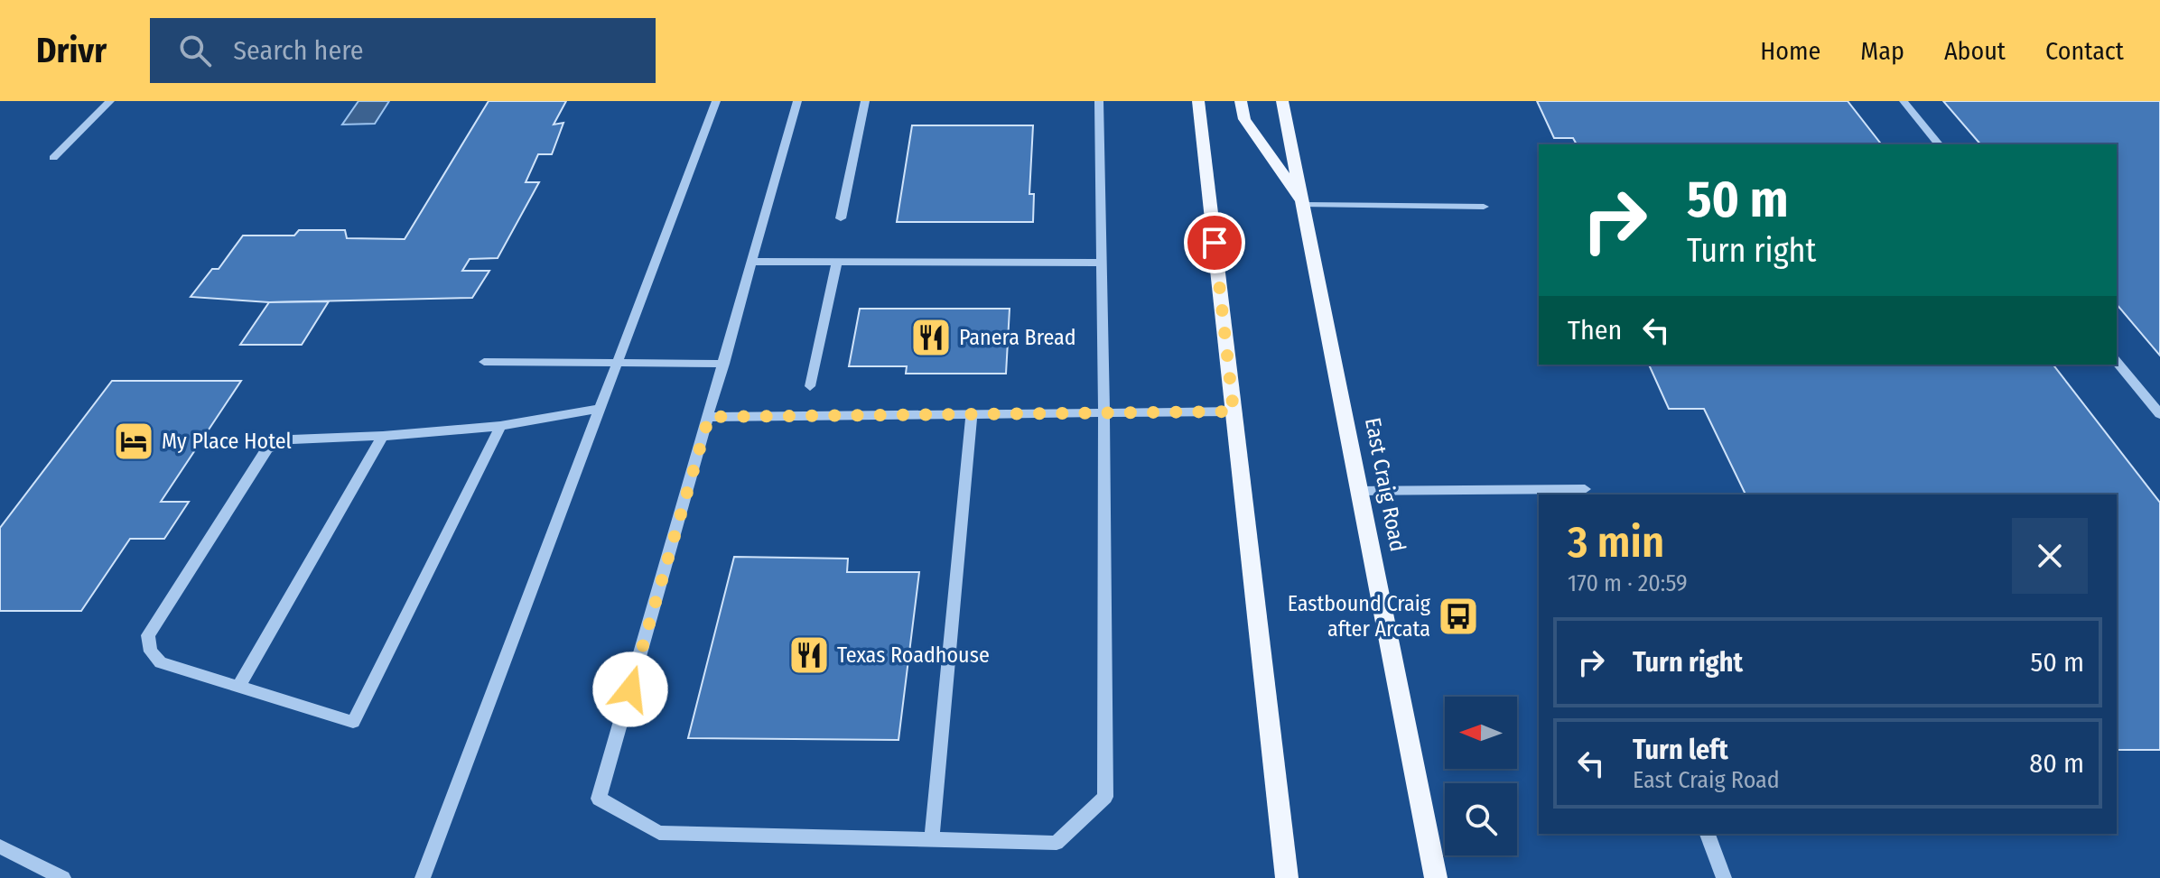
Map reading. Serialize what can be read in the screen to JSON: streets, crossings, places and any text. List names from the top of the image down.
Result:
{
  "streets": {
    "main road": ["East Craig Road"]
  },
  "places": {
    "restaurant": ["Panera Bread", "Texas Roadhouse"],
    "hotel": ["My Place Hotel"],
    "bus stop": ["Eastbound Craig after Arcata"]
  },
  "north": "left",
  "page": {
    "header": "Drivr",
    "search": "Search here",
    "nav": [
      "Home",
      "Map",
      "About",
      "Contact"
    ],
    "turn": ["50 m", "Turn right"],
    "then": "Then",
    "heading": ["3 min", "170 m · 20:59"],
    "list": [
      {
        "name": "Turn right",
        "value": "50 m"
      },
      {
        "name": "Turn left",
        "note": "East Craig Road",
        "value": "80 m"
      }
    ]
  }
}
